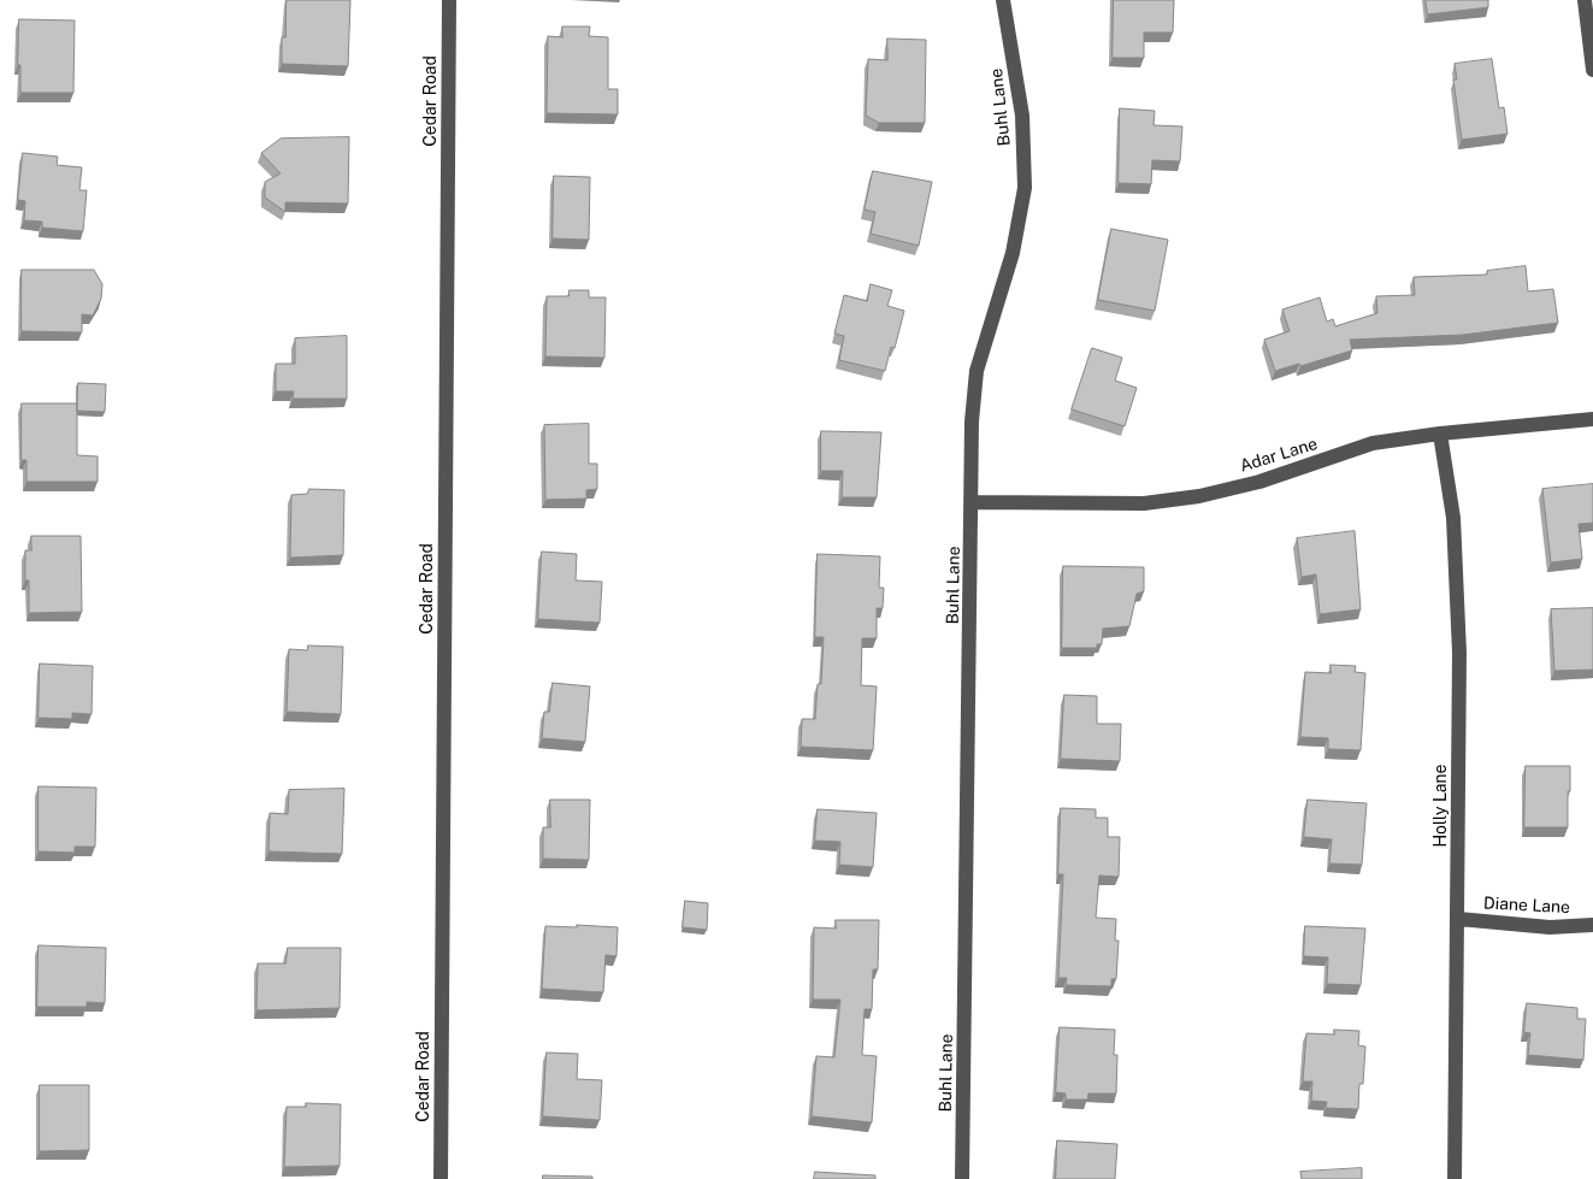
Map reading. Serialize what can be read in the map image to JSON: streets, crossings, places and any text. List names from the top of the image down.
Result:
{
  "streets": {
    "street": [
      "Cedar Road",
      "Buhl Lane",
      "Adar Lane",
      "Holly Lane",
      "Diane Lane"
    ]
  },
  "crossings": [
    ["Buhl Lane", "Adar Lane"],
    ["Adar Lane", "Holly Lane"],
    ["Holly Lane", "Diane Lane"]
  ]
}
